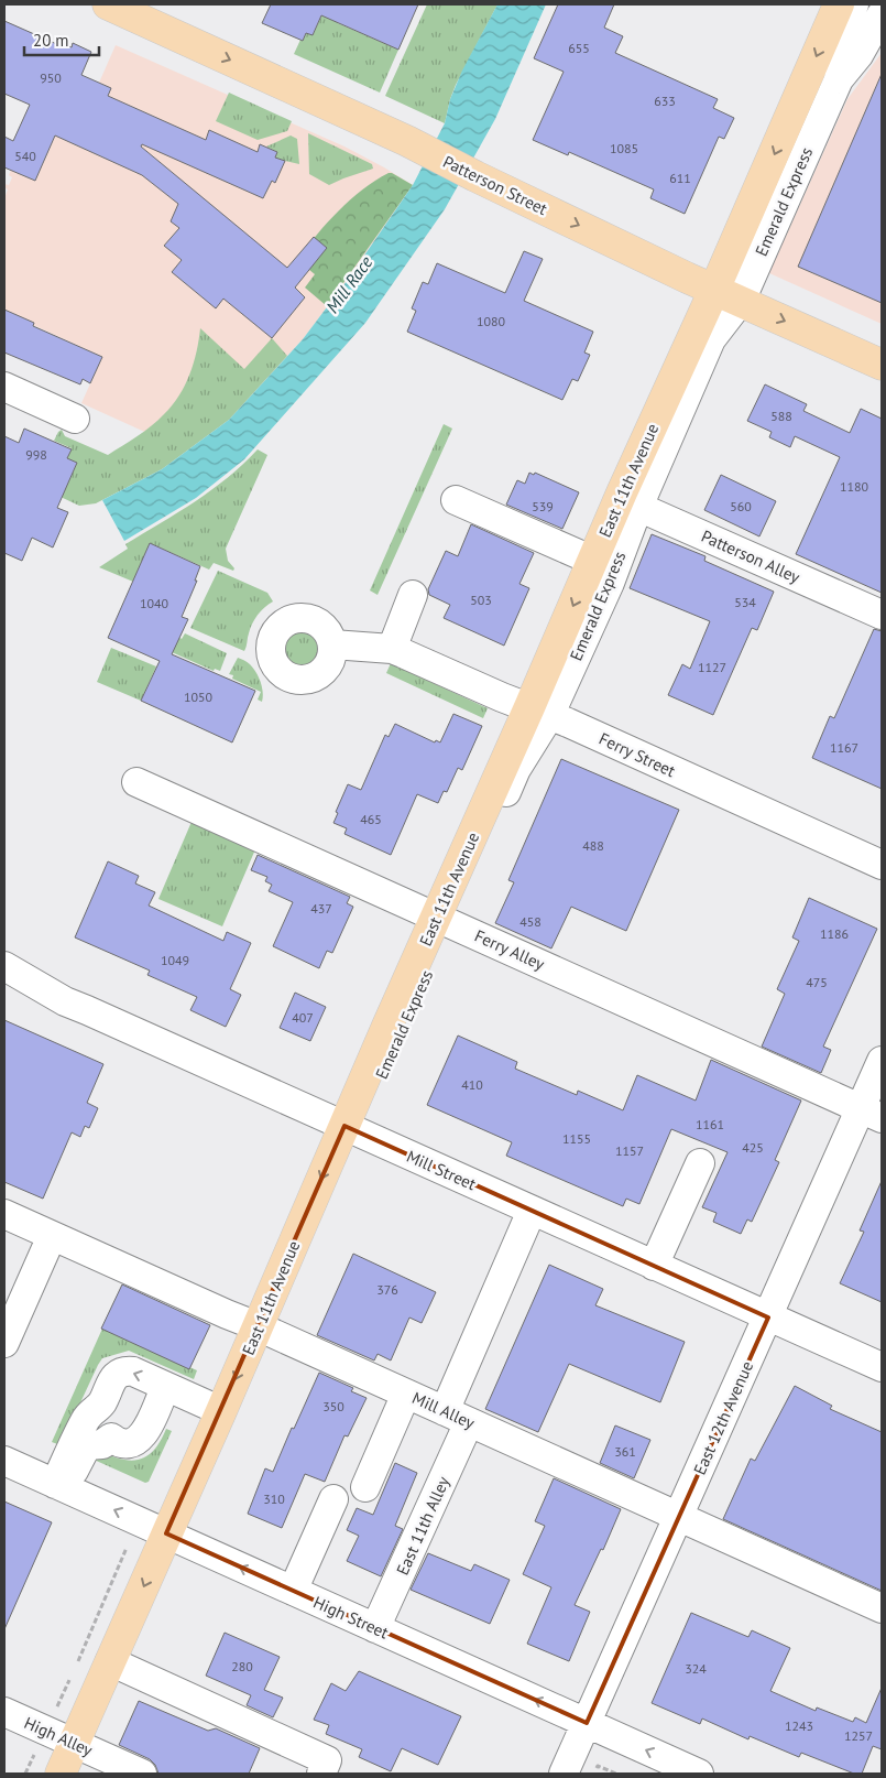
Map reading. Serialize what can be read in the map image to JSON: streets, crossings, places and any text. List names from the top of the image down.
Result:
{
  "streets": {
    "main road": ["Patterson Street", "East 11th Avenue"],
    "street": [
      "Emerald Express",
      "Patterson Alley",
      "Ferry Street",
      "Ferry Alley",
      "Mill Street",
      "Mill Alley",
      "East 12th Avenue",
      "East 11th Alley",
      "High Street",
      "High Alley"
    ]
  },
  "crossings": [
    ["Patterson Street", "Emerald Express"],
    ["Patterson Street", "East 11th Avenue"],
    ["Emerald Express", "East 11th Avenue"],
    ["Emerald Express", "Patterson Alley"],
    ["Emerald Express", "Ferry Street"],
    ["East 11th Avenue", "Patterson Alley"],
    ["East 11th Avenue", "Ferry Street"],
    ["East 11th Avenue", "Ferry Alley"],
    ["East 11th Avenue", "Mill Street"],
    ["East 11th Avenue", "Mill Alley"],
    ["East 11th Avenue", "High Street"],
    ["East 11th Avenue", "High Alley"],
    ["Ferry Alley", "East 12th Avenue"],
    ["Mill Street", "East 12th Avenue"],
    ["Mill Street", "East 11th Alley"],
    ["Mill Alley", "East 12th Avenue"],
    ["Mill Alley", "East 11th Alley"],
    ["East 12th Avenue", "High Street"],
    ["East 11th Alley", "High Street"]
  ],
  "one_way": ["Patterson Street", "East 11th Avenue"],
  "water": ["Mill Race"],
  "house_numbers": [
    "655",
    "950",
    "633",
    "1085",
    "540",
    "611",
    "1080",
    "588",
    "998",
    "1180",
    "539",
    "560",
    "503",
    "534",
    "1040",
    "1127",
    "1050",
    "1167",
    "465",
    "488",
    "437",
    "458",
    "1186",
    "1049",
    "475",
    "407",
    "410",
    "1161",
    "1155",
    "425",
    "1157",
    "376",
    "350",
    "361",
    "310",
    "280",
    "324",
    "1243",
    "1257"
  ],
  "scale_bar": "20 m"
}
